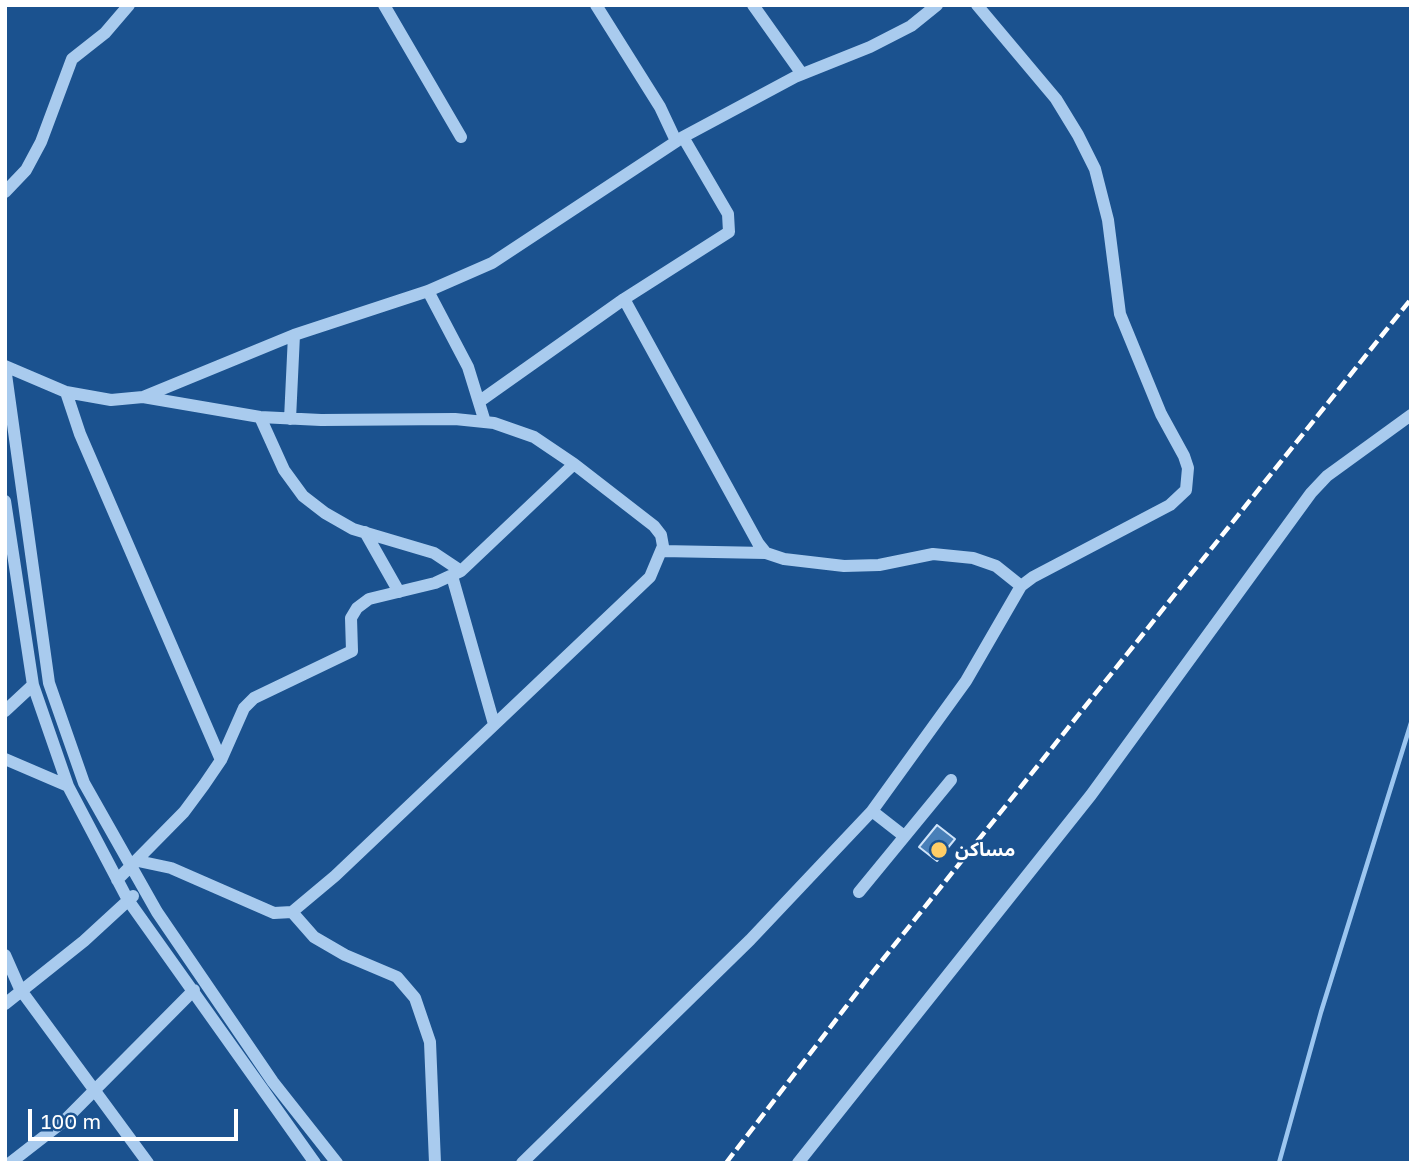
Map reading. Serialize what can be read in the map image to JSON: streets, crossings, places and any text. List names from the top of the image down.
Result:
{
  "places": ["مساكن"],
  "scale_bar": "100 m"
}
